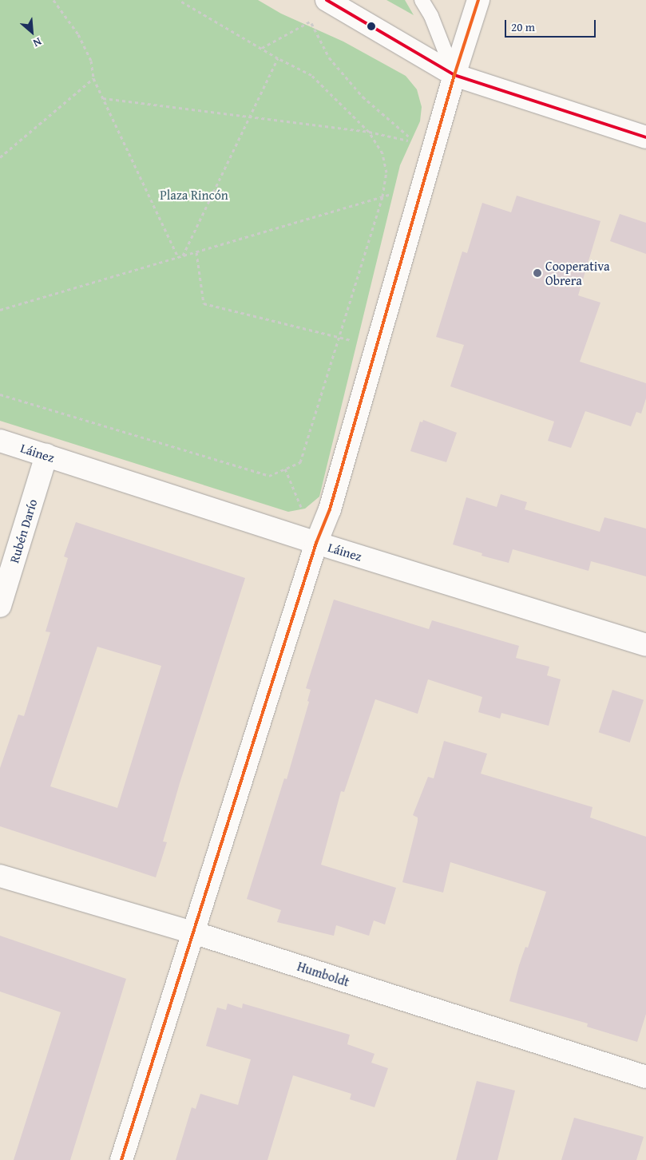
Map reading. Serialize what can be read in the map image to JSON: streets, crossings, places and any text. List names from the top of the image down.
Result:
{
  "streets": {
    "street": ["Láinez", "Rubén Darío", "Humboldt"]
  },
  "crossings": [
    ["Láinez", "Rubén Darío"]
  ],
  "parks": ["Plaza Rincón"],
  "places": ["Cooperativa Obrera"],
  "scale_bar": "20 m",
  "north": "bottom right"
}
